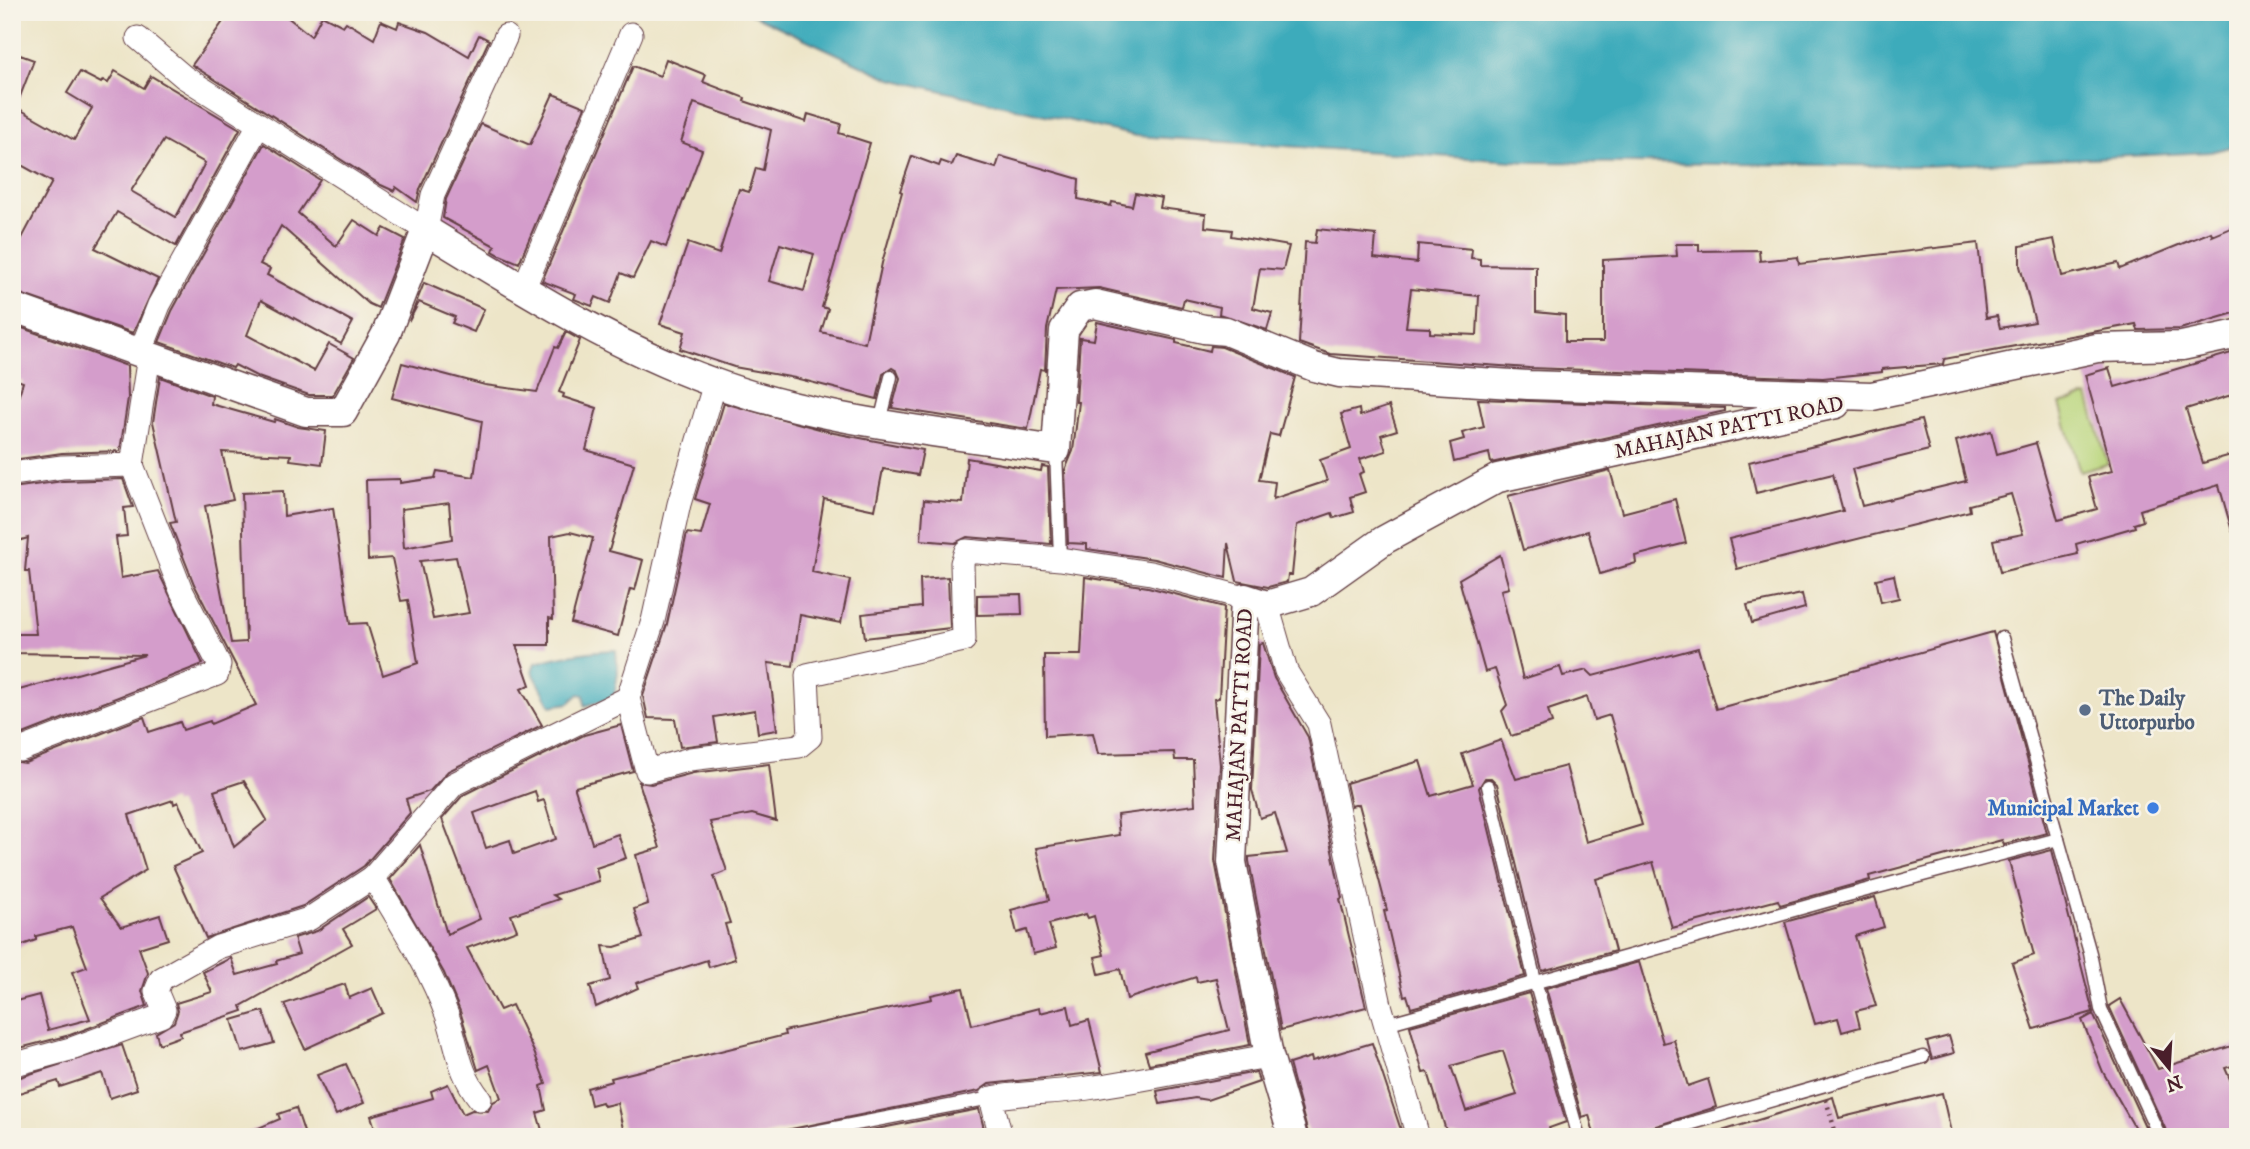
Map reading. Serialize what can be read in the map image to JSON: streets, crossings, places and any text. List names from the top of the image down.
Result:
{
  "streets": {
    "street": ["MAHAJAN PATTI ROAD"]
  },
  "places": ["The Daily Uttorpurbo", "Municipal Market"],
  "north": "bottom"
}
